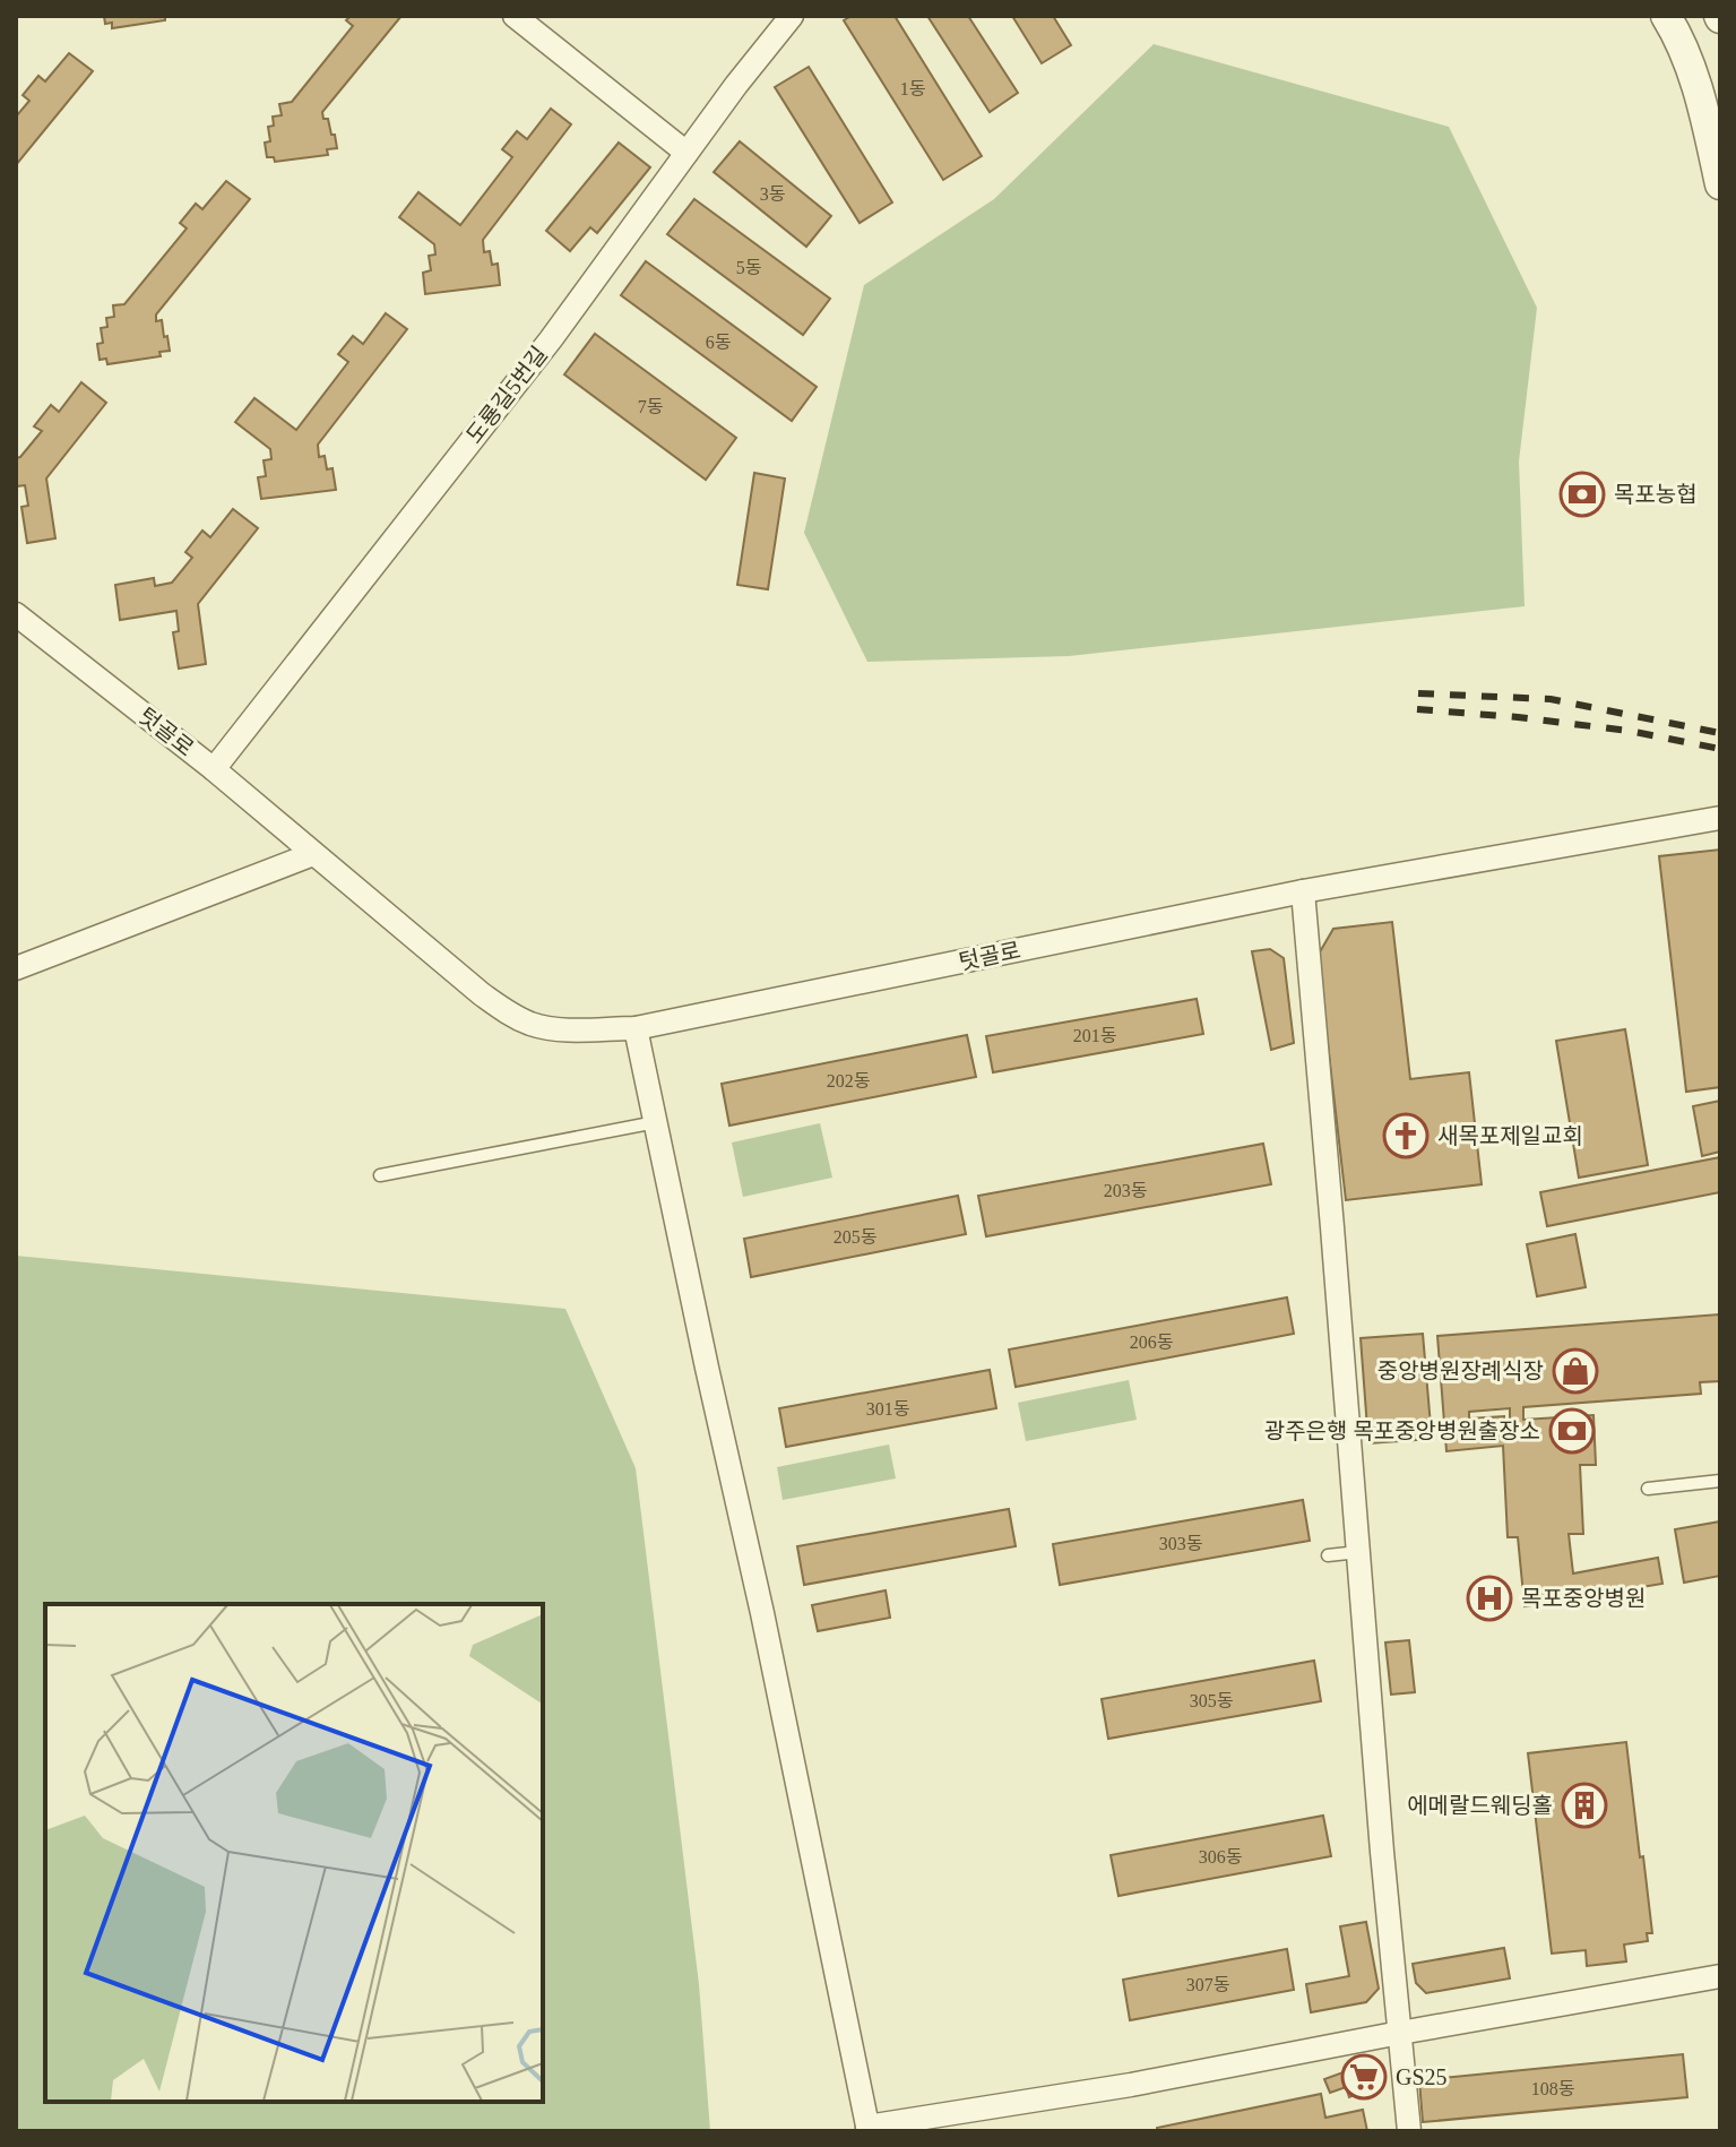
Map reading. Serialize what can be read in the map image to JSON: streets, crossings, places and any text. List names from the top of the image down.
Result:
{
  "streets": {
    "street": ["도룡길5번길", "텃골로"]
  },
  "crossings": [
    ["도룡길5번길", "텃골로"]
  ],
  "places": {
    "bank": ["목포농협", "광주은행 목포중앙병원출장소"],
    "church": ["새목포제일교회"],
    "shop": ["중앙병원장례식장"],
    "hospital": ["목포중앙병원"],
    "building": ["에메랄드웨딩홀"],
    "supermarket": ["GS25"]
  },
  "house_numbers": [
    "1동",
    "3동",
    "5동",
    "6동",
    "7동",
    "201동",
    "202동",
    "203동",
    "205동",
    "206동",
    "301동",
    "303동",
    "305동",
    "306동",
    "307동",
    "108동"
  ]
}
